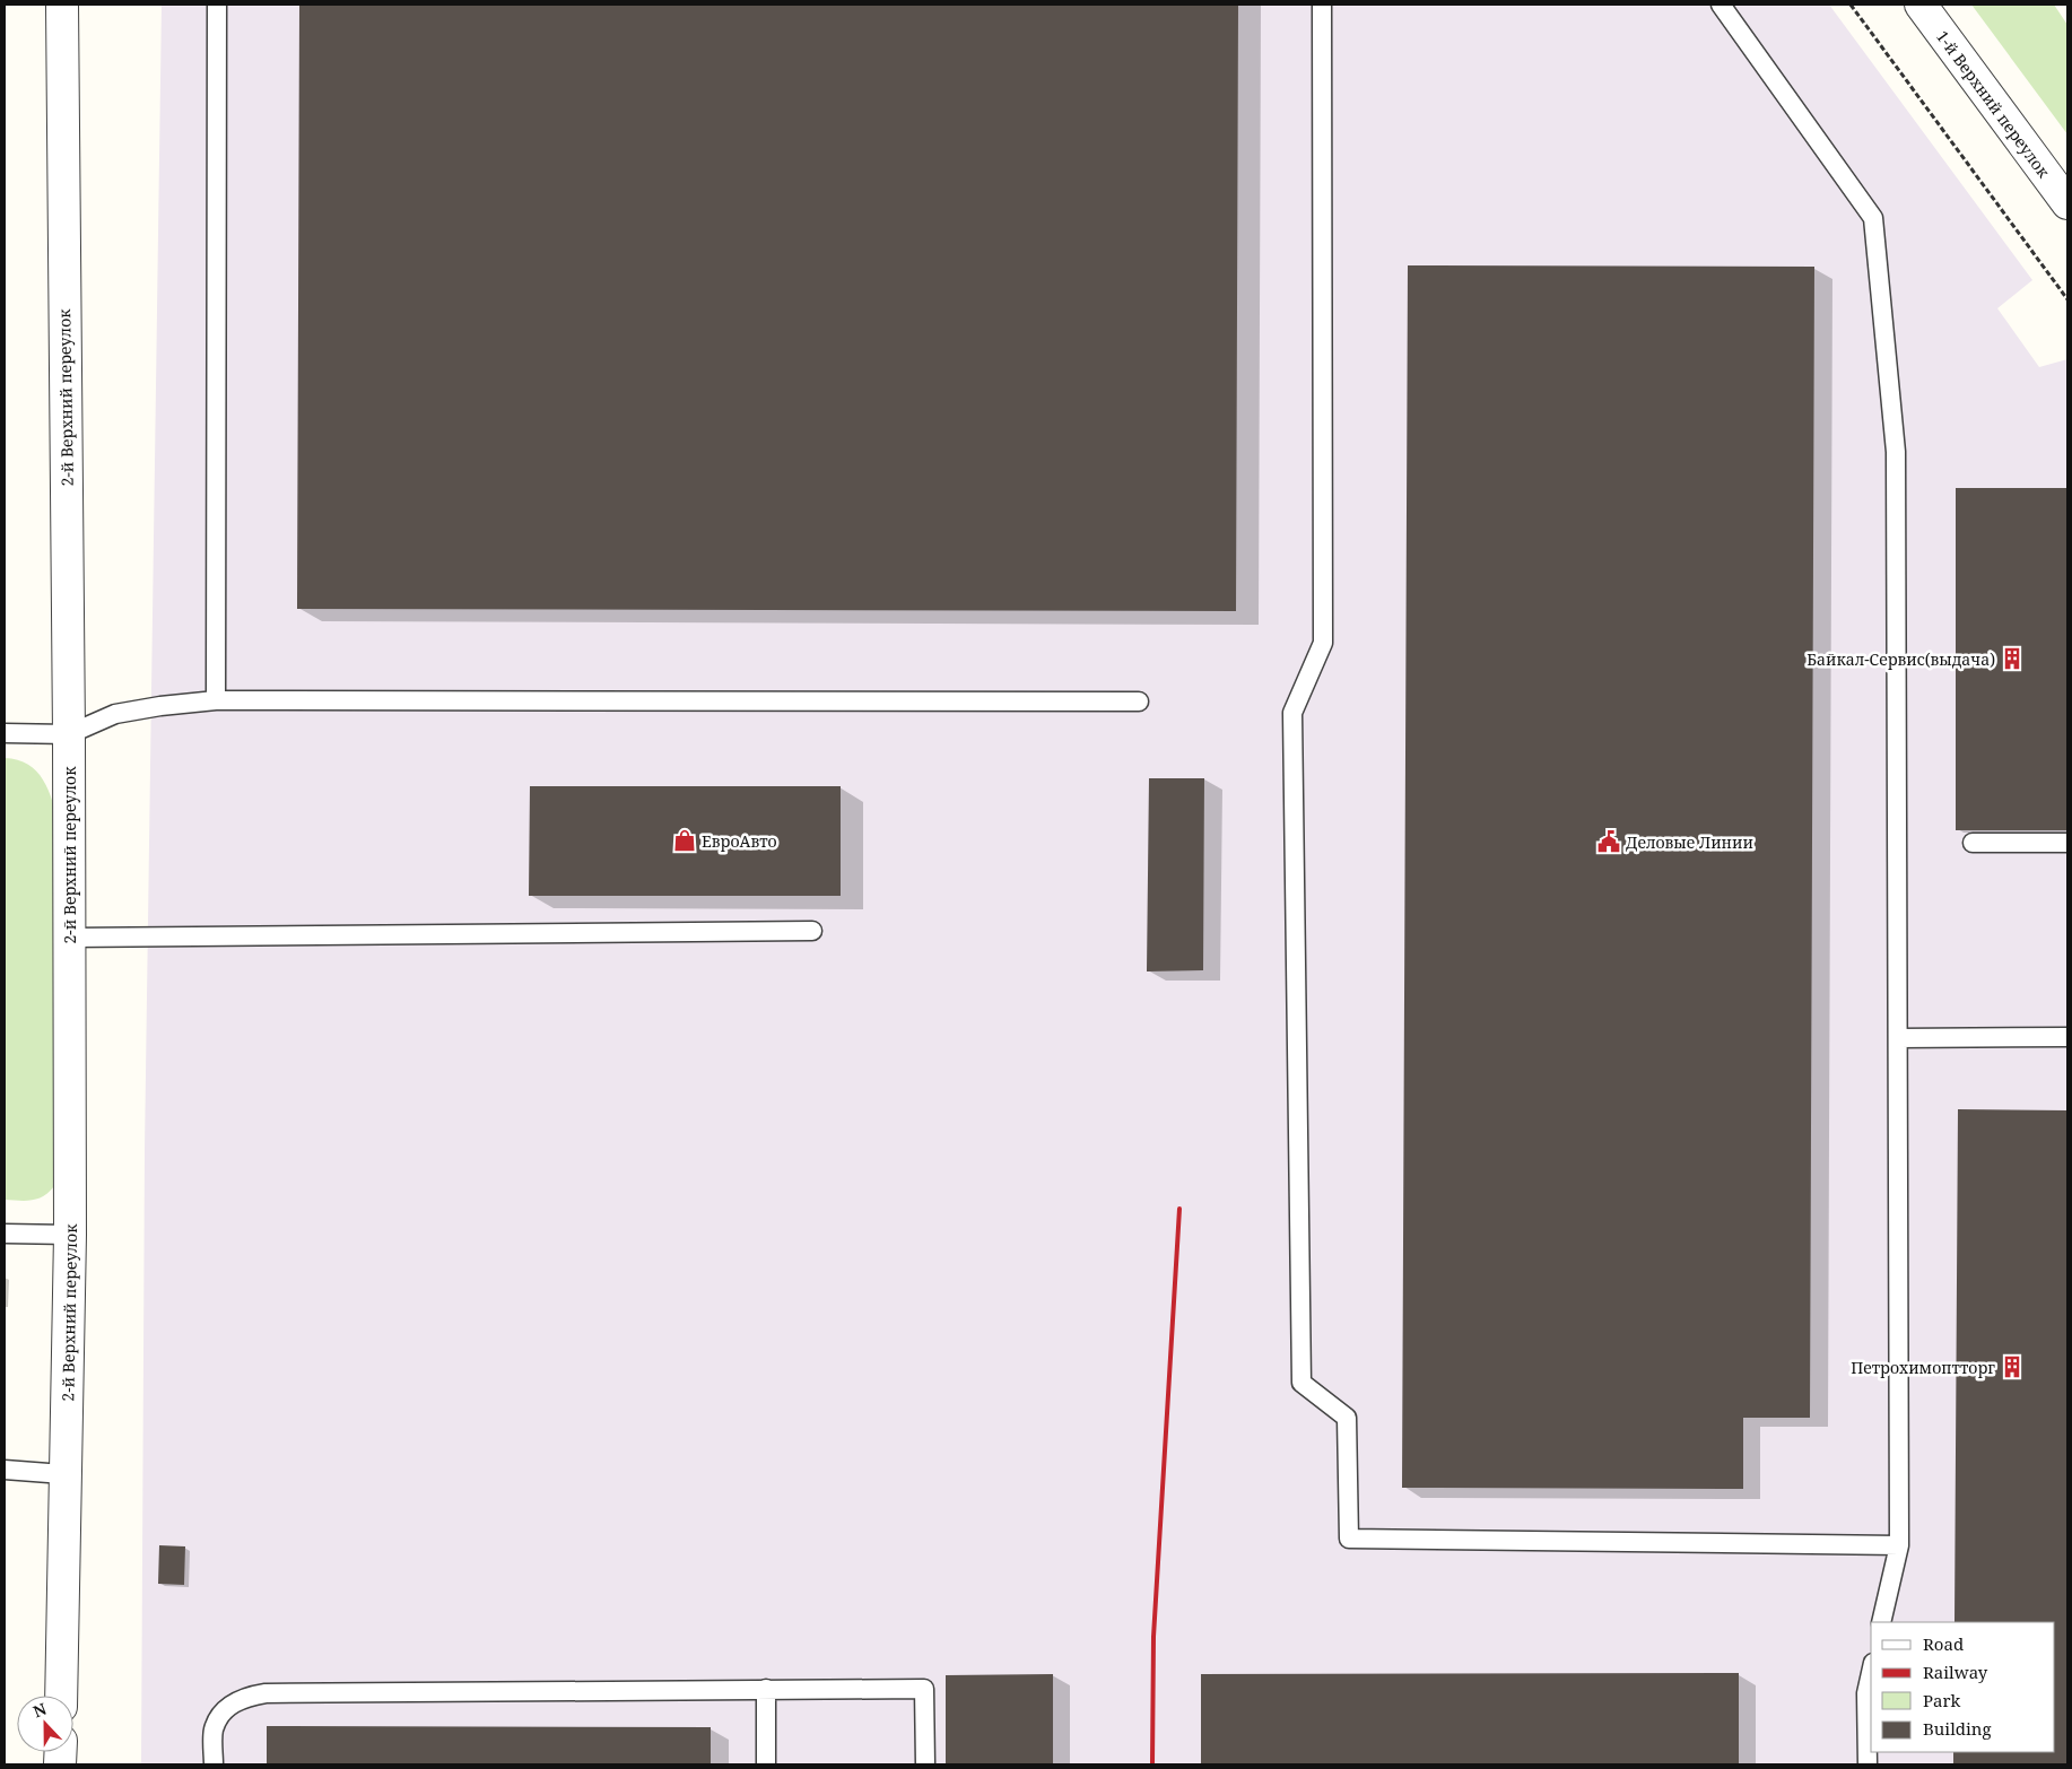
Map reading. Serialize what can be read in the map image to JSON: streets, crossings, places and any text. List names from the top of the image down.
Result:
{
  "streets": {
    "street": ["1-й Верхний переулок", "2-й Верхний переулок"]
  },
  "places": {
    "building": ["Байкал-Сервис(выдача)", "Петрохимоптторг"],
    "shop": ["ЕвроАвто"],
    "public building": ["Деловые Линии"]
  },
  "legend": [
    "Road",
    "Railway",
    "Park",
    "Building"
  ],
  "north": "top"
}
